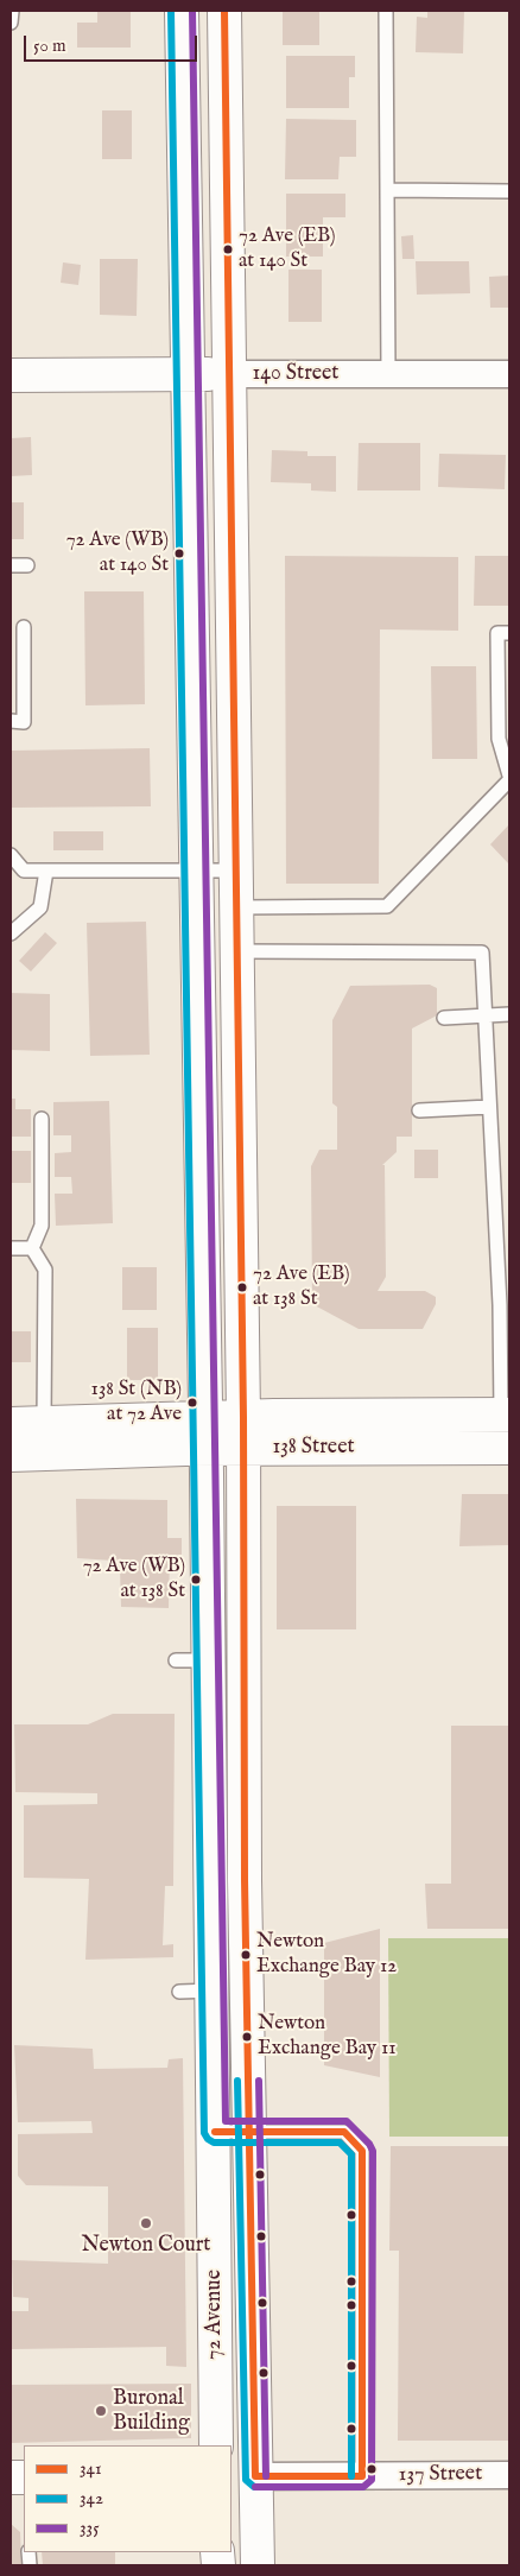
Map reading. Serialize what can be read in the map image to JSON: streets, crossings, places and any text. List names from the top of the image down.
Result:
{
  "streets": {
    "main road": ["140 Street", "138 Street", "72 Avenue"],
    "street": ["137 Street"]
  },
  "crossings": [
    ["140 Street", "72 Avenue"],
    ["138 Street", "72 Avenue"],
    ["72 Avenue", "137 Street"]
  ],
  "places": [
    "72 Ave (EB) at 140 St",
    "72 Ave (WB) at 140 St",
    "72 Ave (EB) at 138 St",
    "138 St (NB) at 72 Ave",
    "72 Ave (WB) at 138 St",
    "Newton Exchange Bay 12",
    "Newton Exchange Bay 11",
    "Newton Court",
    "Buronal Building"
  ],
  "lines": ["transit line 341", "transit line 342", "transit line 335"],
  "legend": ["341", "342", "335"],
  "scale_bar": "50 m"
}
